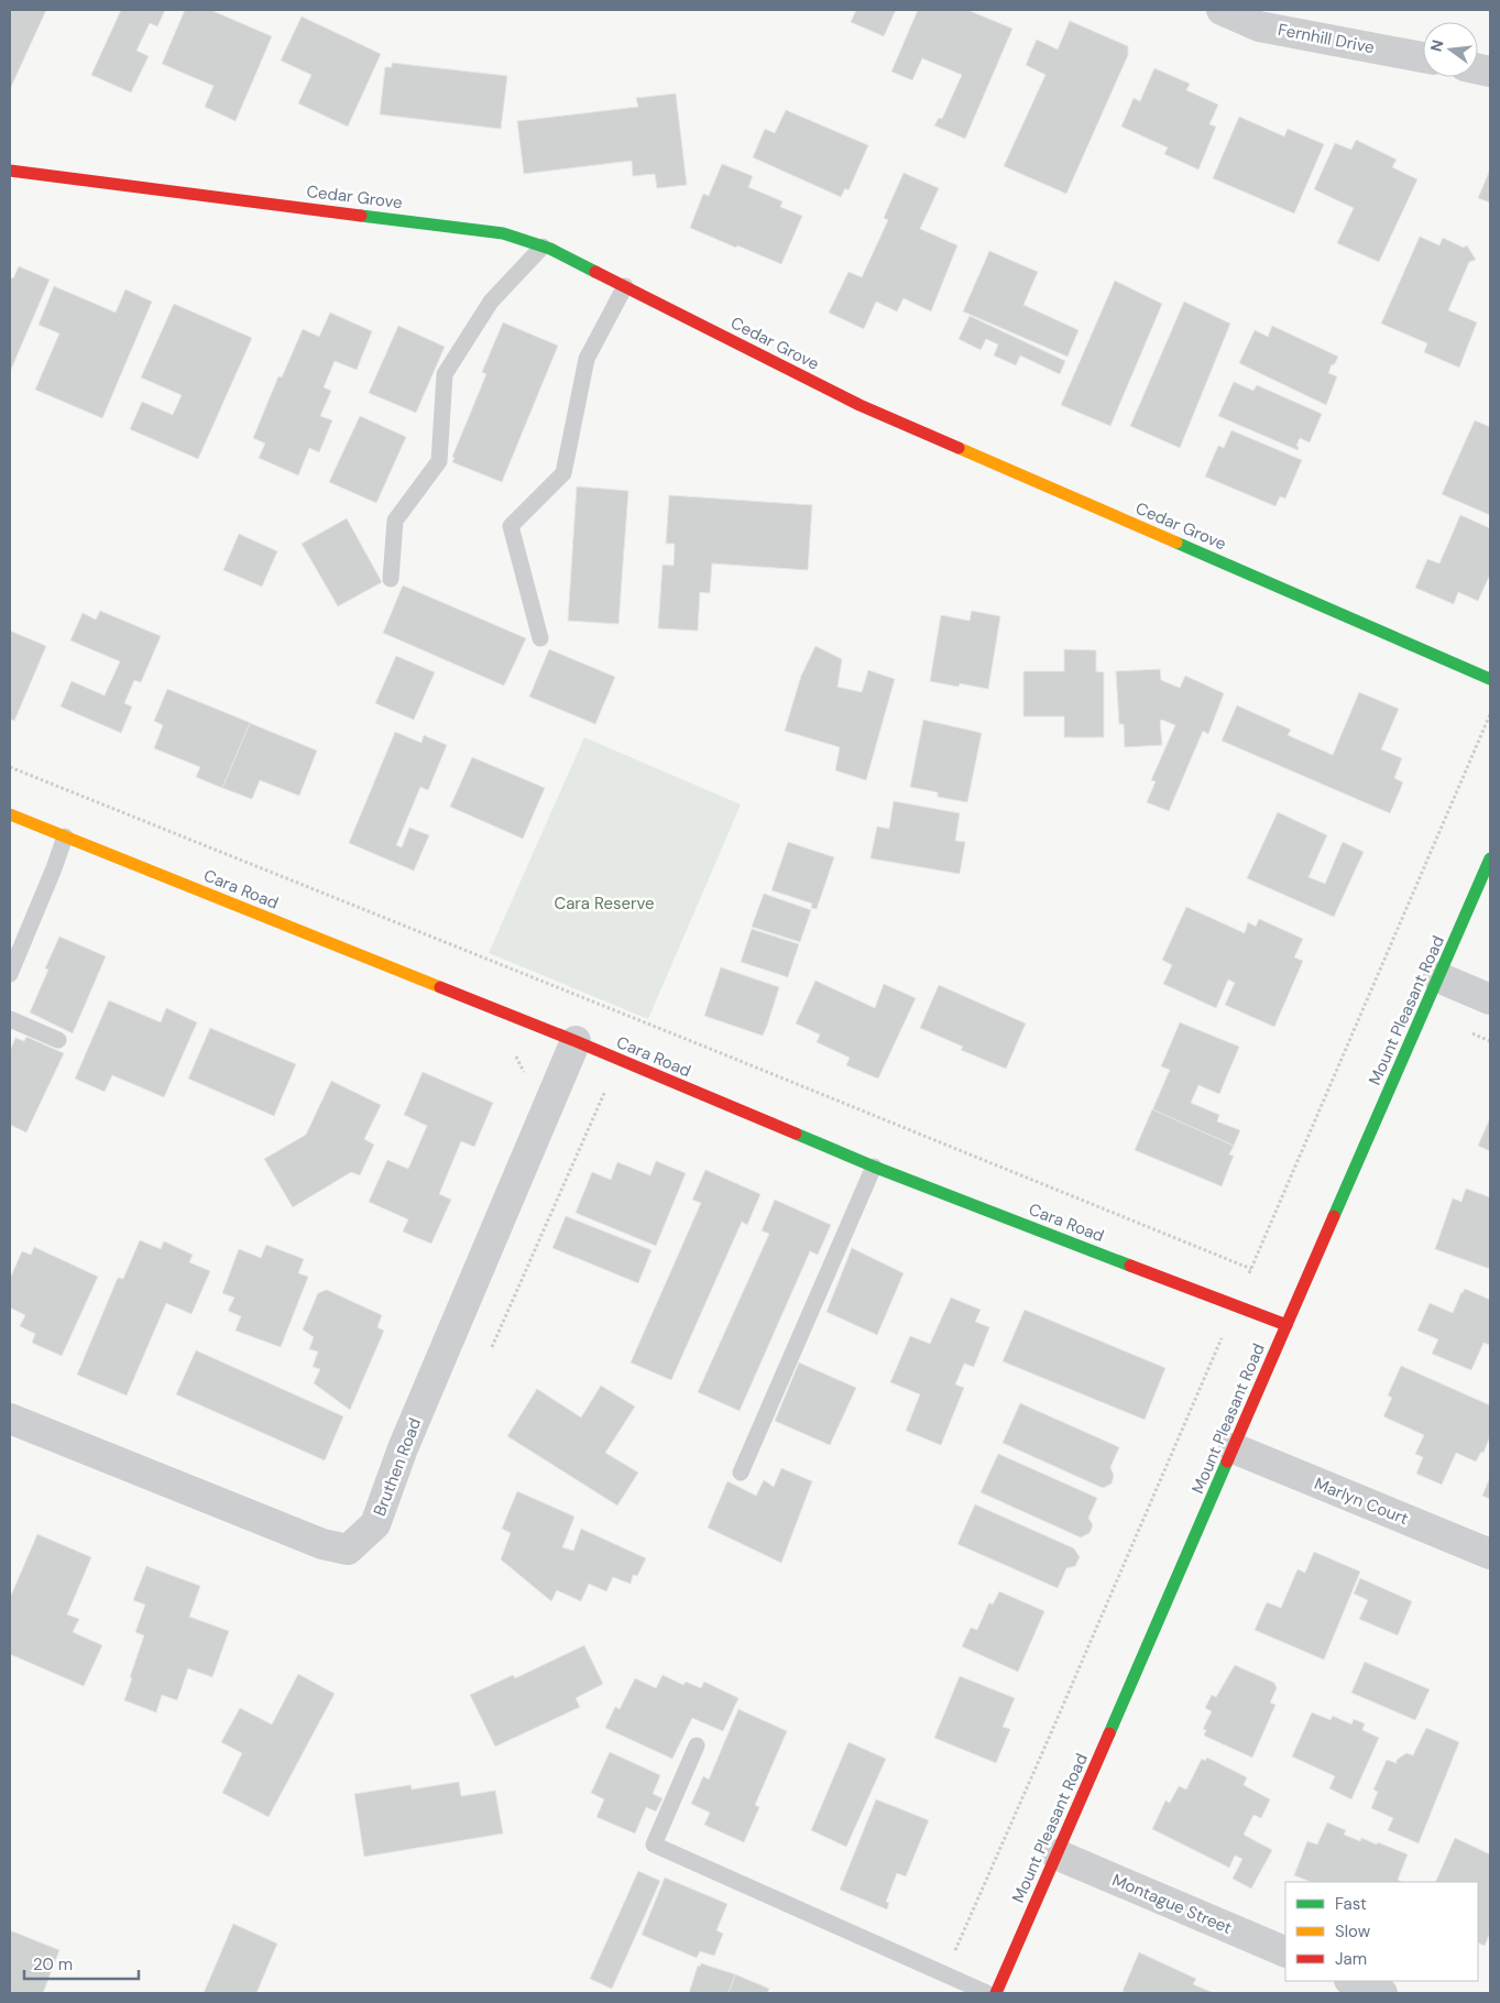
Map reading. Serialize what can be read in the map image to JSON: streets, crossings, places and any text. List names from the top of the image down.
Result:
{
  "streets": {
    "street": [
      "Fernhill Drive",
      "Cedar Grove",
      "Cara Road",
      "Mount Pleasant Road",
      "Bruthen Road",
      "Marlyn Court",
      "Montague Street"
    ]
  },
  "crossings": [
    ["Cara Road", "Mount Pleasant Road"],
    ["Cara Road", "Bruthen Road"],
    ["Mount Pleasant Road", "Marlyn Court"],
    ["Mount Pleasant Road", "Montague Street"]
  ],
  "parks": ["Cara Reserve"],
  "legend": ["Fast", "Slow", "Jam"],
  "scale_bar": "20 m",
  "north": "left"
}
